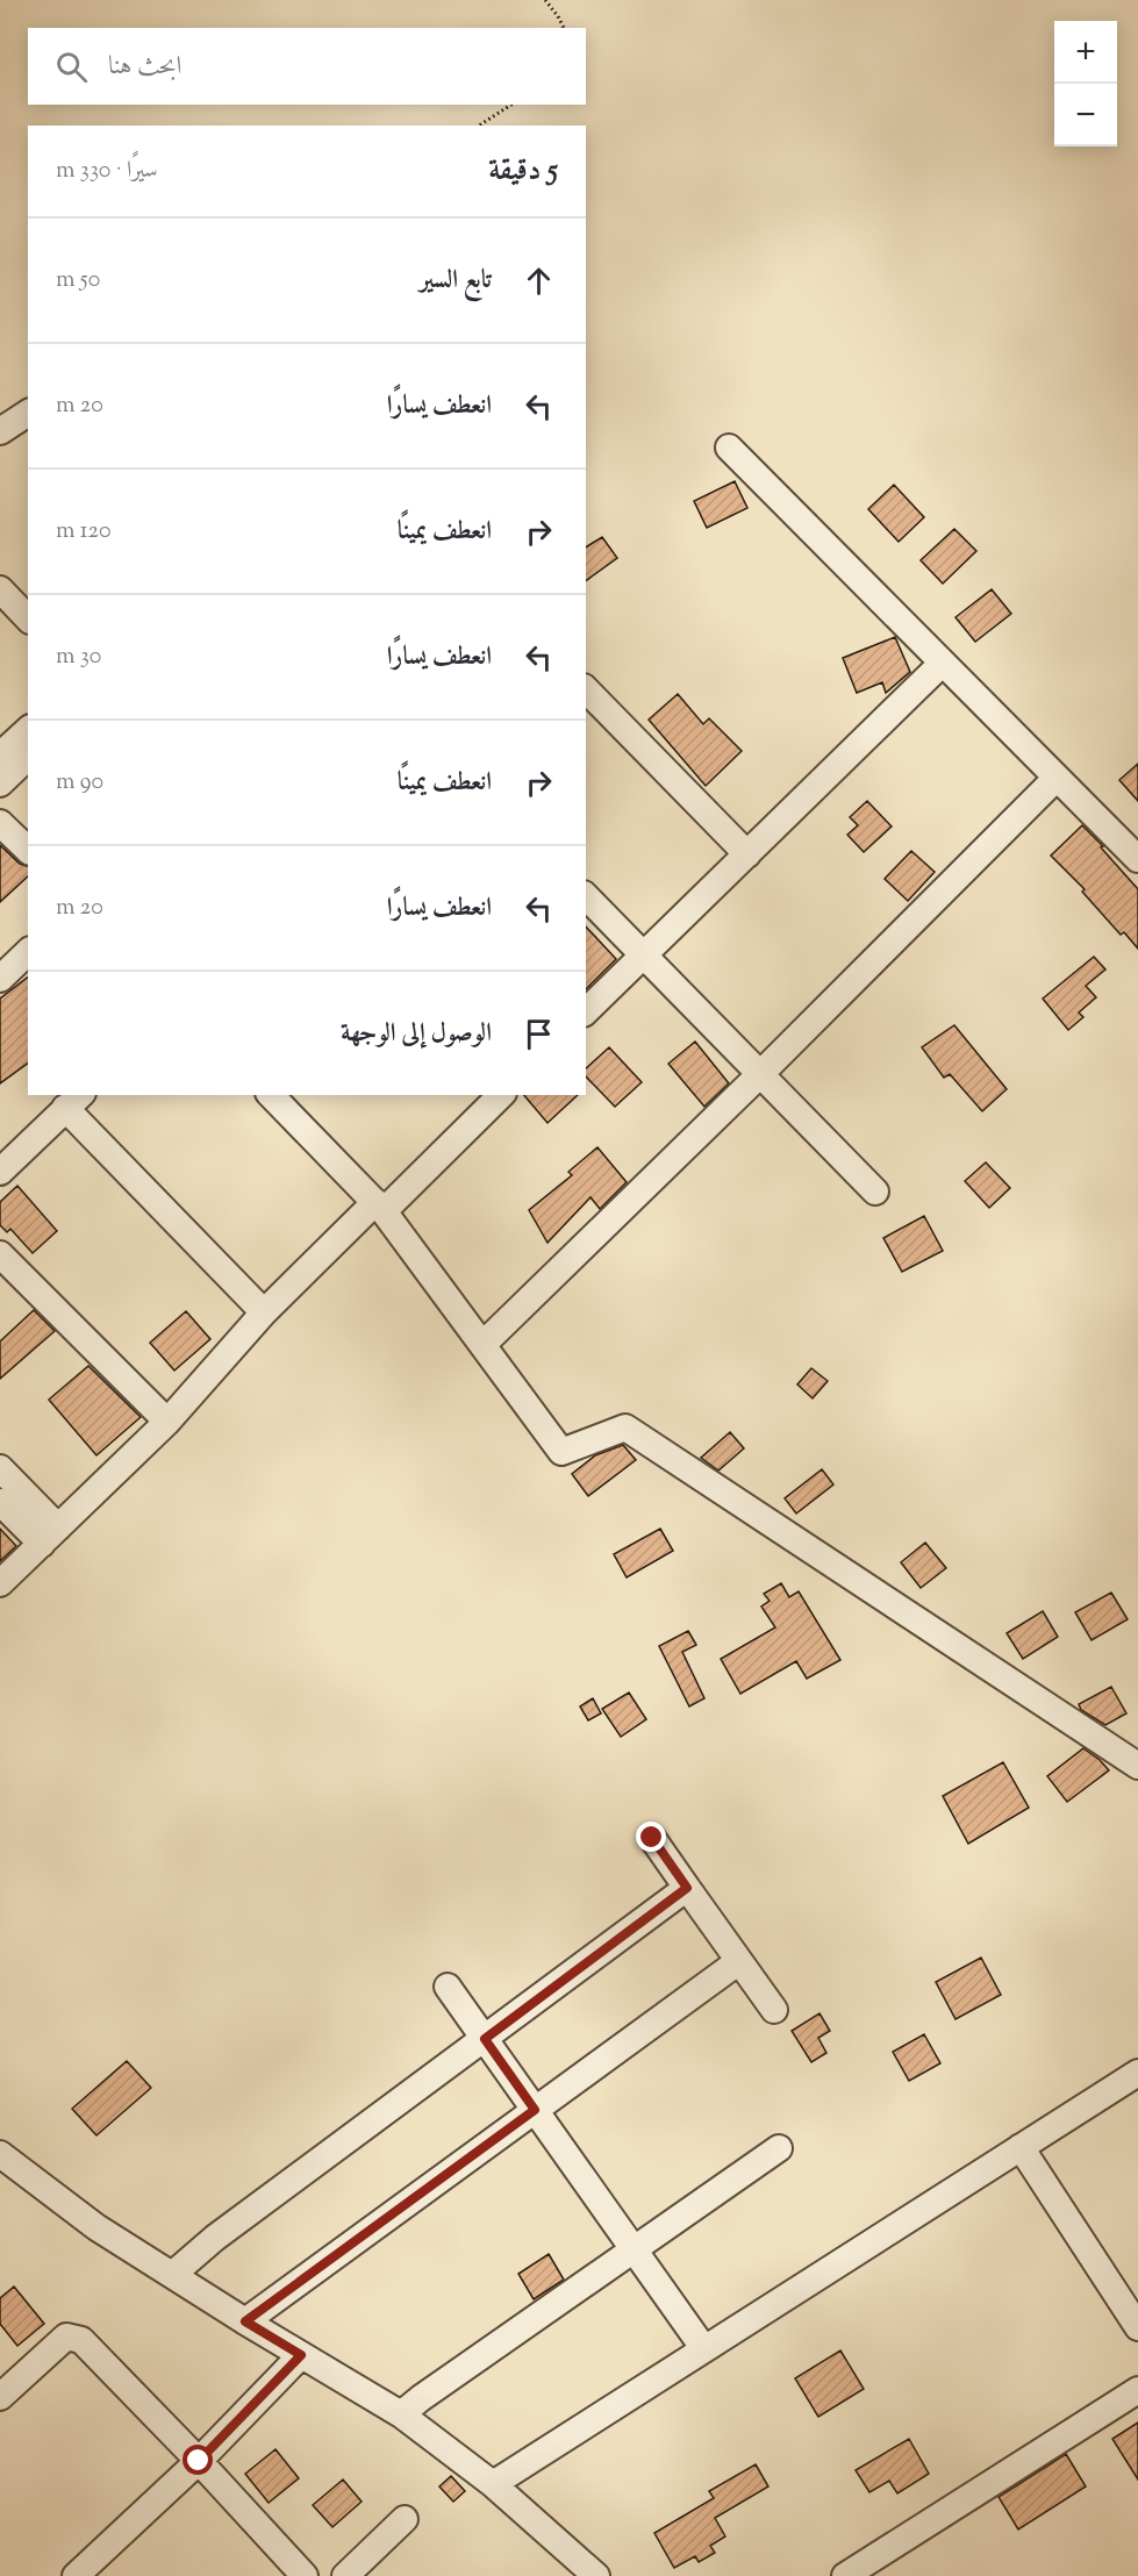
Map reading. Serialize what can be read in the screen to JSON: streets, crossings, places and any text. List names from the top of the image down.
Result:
{
  "page": {
    "map_buttons": ["+", "−"],
    "search": "ابحث هنا",
    "heading": ["5 دقيقة", "سيرًا · 330 m"],
    "list": [
      ["تابع السير", "50 m"],
      ["انعطف يسارًا", "20 m"],
      ["انعطف يمينًا", "120 m"],
      ["انعطف يسارًا", "30 m"],
      ["انعطف يمينًا", "90 m"],
      ["انعطف يسارًا", "20 m"],
      "الوصول إلى الوجهة"
    ]
  }
}
